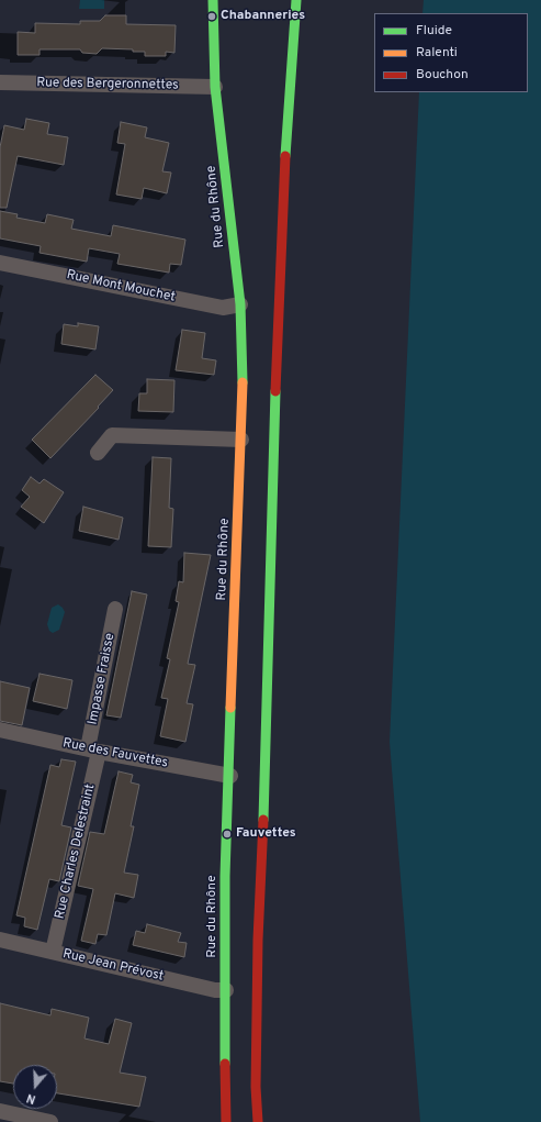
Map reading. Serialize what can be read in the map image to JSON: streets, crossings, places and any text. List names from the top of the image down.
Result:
{
  "streets": {
    "street": [
      "Rue des Bergeronnettes",
      "Rue du Rhône",
      "Rue Mont Mouchet",
      "Impasse Fraisse",
      "Rue des Fauvettes",
      "Rue Charles Delestraint",
      "Rue Jean Prévost"
    ]
  },
  "crossings": [
    ["Rue des Bergeronnettes", "Rue du Rhône"],
    ["Rue du Rhône", "Rue Mont Mouchet"],
    ["Rue du Rhône", "Rue des Fauvettes"],
    ["Rue du Rhône", "Rue Jean Prévost"],
    ["Impasse Fraisse", "Rue des Fauvettes"],
    ["Impasse Fraisse", "Rue Charles Delestraint"],
    ["Rue des Fauvettes", "Rue Charles Delestraint"],
    ["Rue Charles Delestraint", "Rue Jean Prévost"]
  ],
  "places": ["Chabanneries", "Fauvettes"],
  "legend": ["Fluide", "Ralenti", "Bouchon"],
  "north": "bottom"
}
